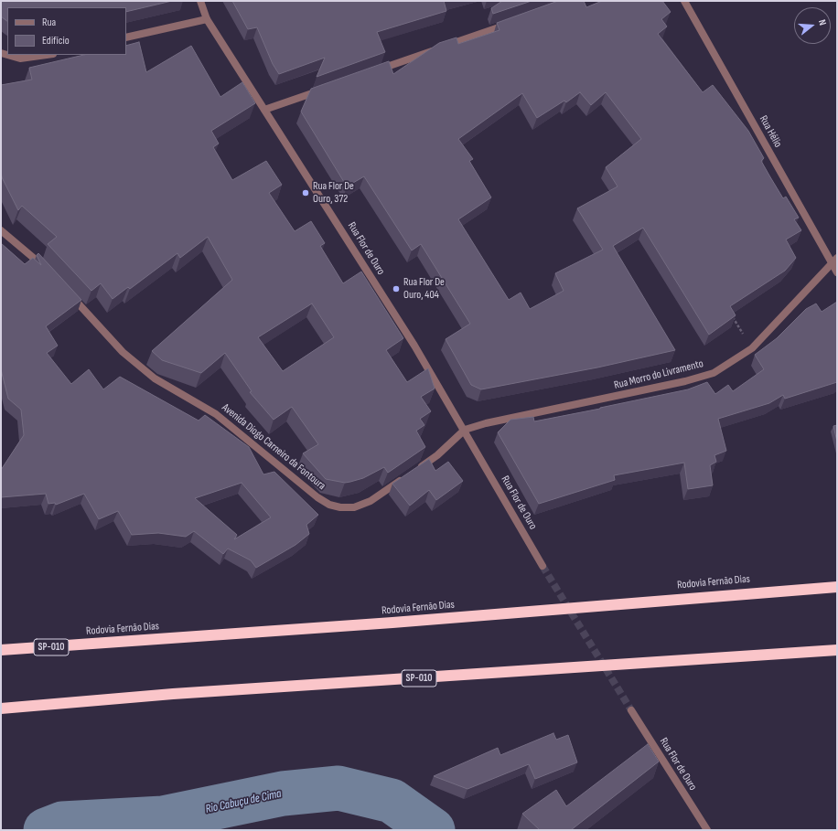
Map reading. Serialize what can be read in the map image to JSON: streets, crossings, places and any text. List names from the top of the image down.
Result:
{
  "streets": {
    "highway": ["Rodovia Fernão Dias", "SP-010"],
    "street": [
      "Rua Hélio",
      "Rua Flor de Ouro",
      "Rua Morro do Livramento",
      "Avenida Diogo Carneiro da Fontoura"
    ]
  },
  "crossings": [
    ["Rua Hélio", "Rua Morro do Livramento"],
    ["Rua Flor de Ouro", "Rua Morro do Livramento"]
  ],
  "water": ["Rio Cabuçu de Cima"],
  "places": ["Rua Flor De Ouro, 372", "Rua Flor De Ouro, 404"],
  "legend": ["Rua", "Edifício"],
  "north": "right"
}
